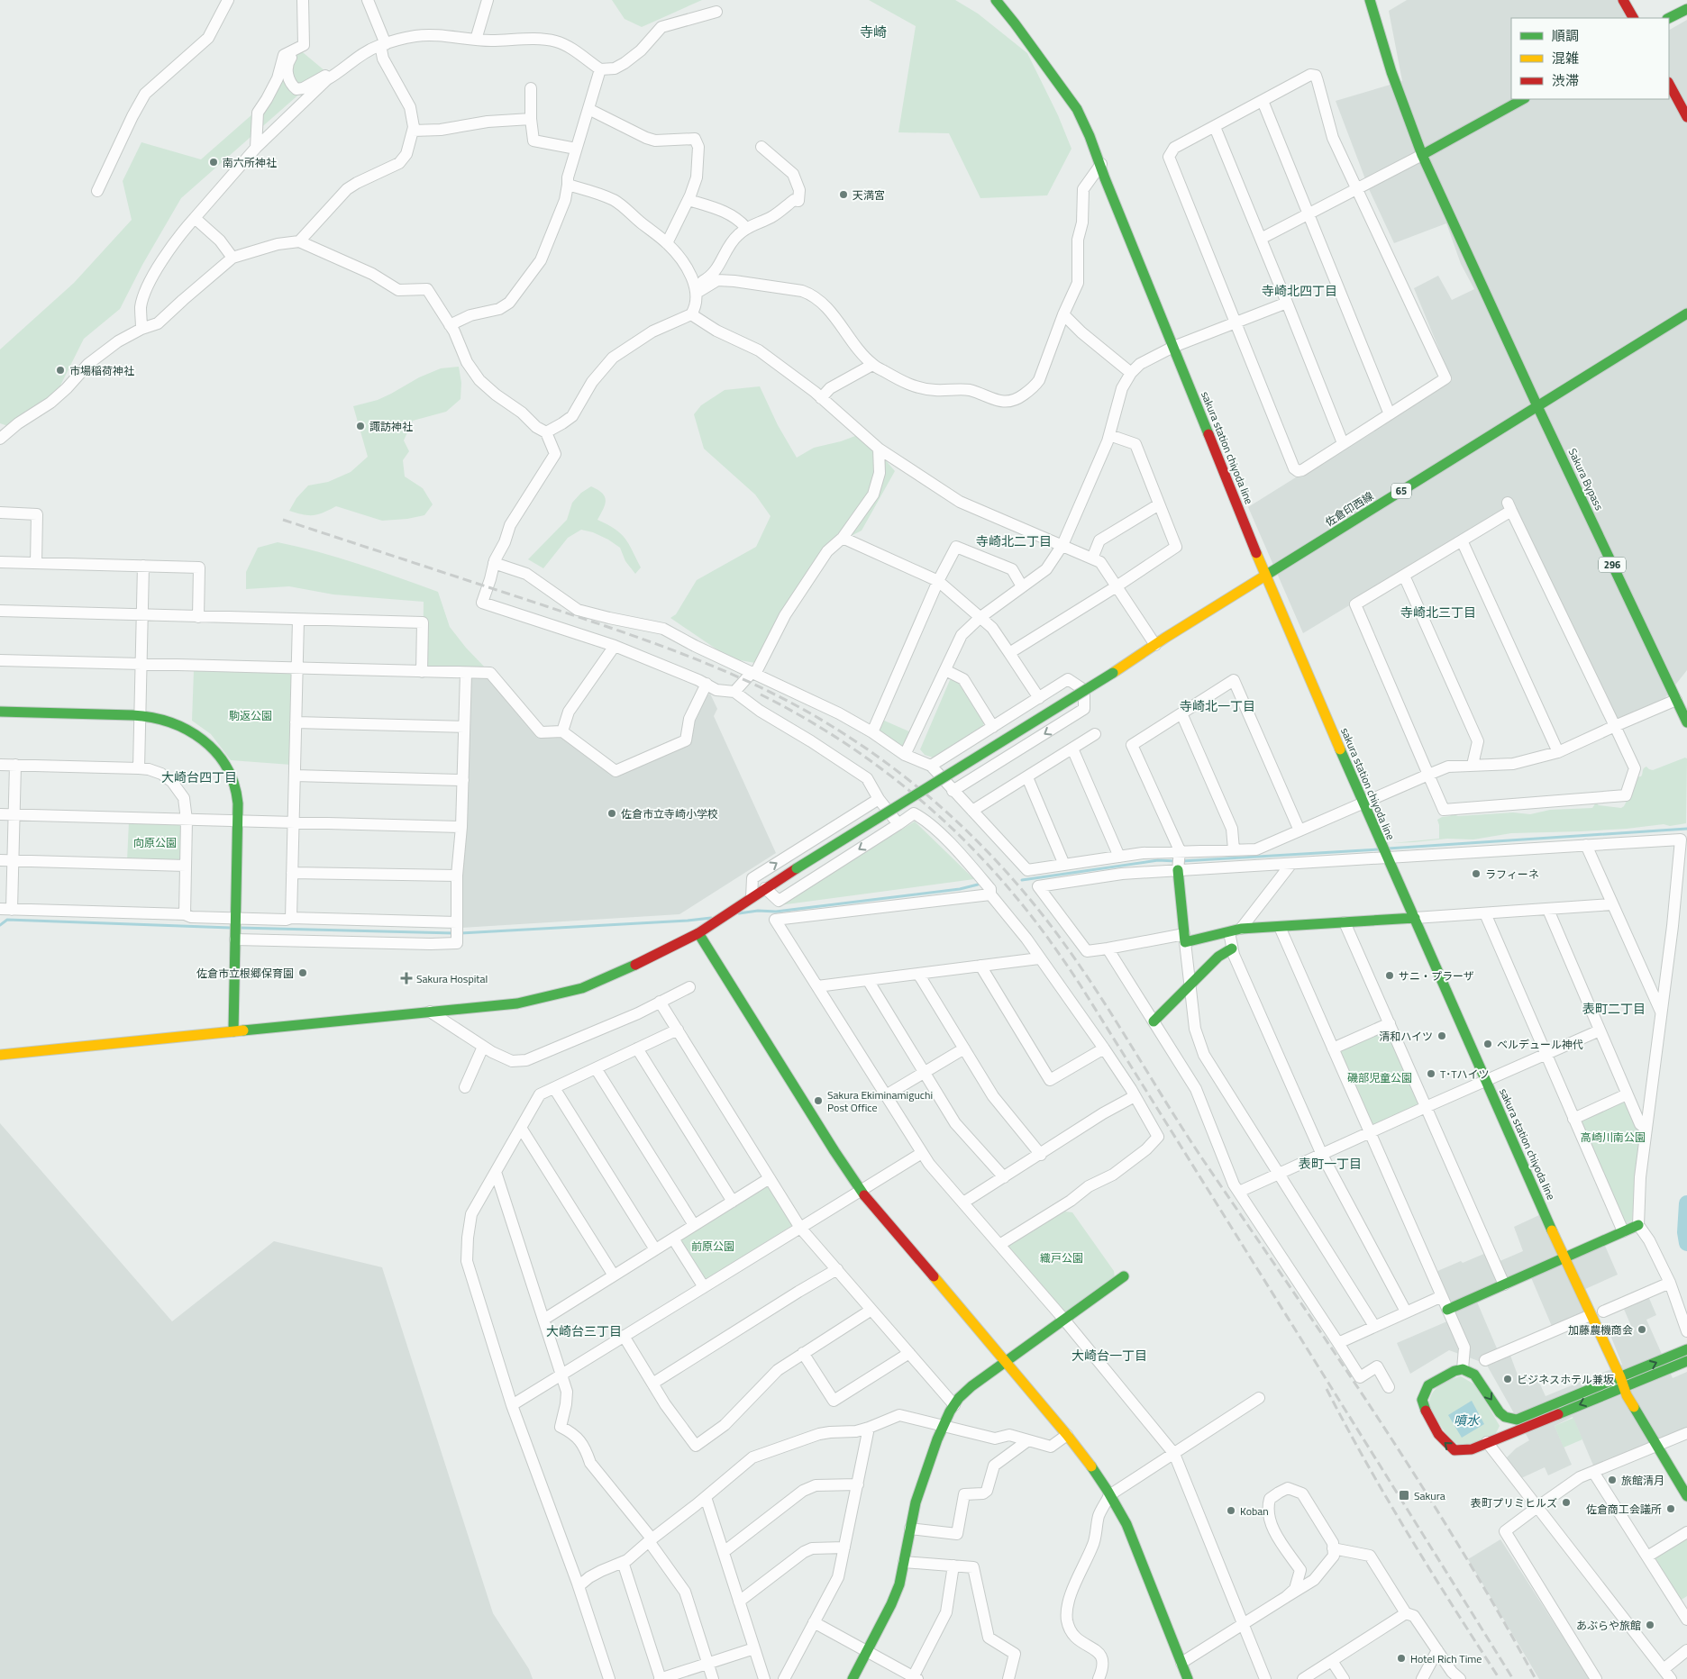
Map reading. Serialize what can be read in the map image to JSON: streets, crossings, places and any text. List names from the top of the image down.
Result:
{
  "streets": {
    "main road": [
      "sakura station chiyoda line",
      "Sakura Bypass",
      "65",
      "佐倉印西線",
      "296"
    ]
  },
  "crossings": [
    ["sakura station chiyoda line", "佐倉印西線"],
    ["Sakura Bypass", "佐倉印西線"]
  ],
  "districts": [
    "寺崎",
    "寺崎北四丁目",
    "寺崎北二丁目",
    "寺崎北三丁目",
    "寺崎北一丁目",
    "大崎台四丁目",
    "表町二丁目",
    "表町一丁目",
    "大崎台三丁目",
    "大崎台一丁目"
  ],
  "water": ["噴水"],
  "parks": [
    "駒返公園",
    "向原公園",
    "磯部児童公園",
    "高崎川南公園",
    "前原公園",
    "織戸公園"
  ],
  "places": {
    "other": [
      "南六所神社",
      "天満宮",
      "市場稲荷神社",
      "諏訪神社",
      "佐倉市立寺崎小学校",
      "ラフィーネ",
      "佐倉市立根郷保育園",
      "サニ・プラーザ",
      "清和ハイツ",
      "ベルデュール神代",
      "T･Tハイツ",
      "Sakura Ekiminamiguchi Post Office",
      "加藤農機商会",
      "ビジネスホテル兼坂",
      "旅館清月",
      "表町プリミヒルズ",
      "佐倉商工会議所",
      "Koban",
      "あぶらや旅館",
      "Hotel Rich Time"
    ],
    "health": ["Sakura Hospital"],
    "transit": ["Sakura"]
  },
  "legend": ["順調", "混雑", "渋滞"]
}
